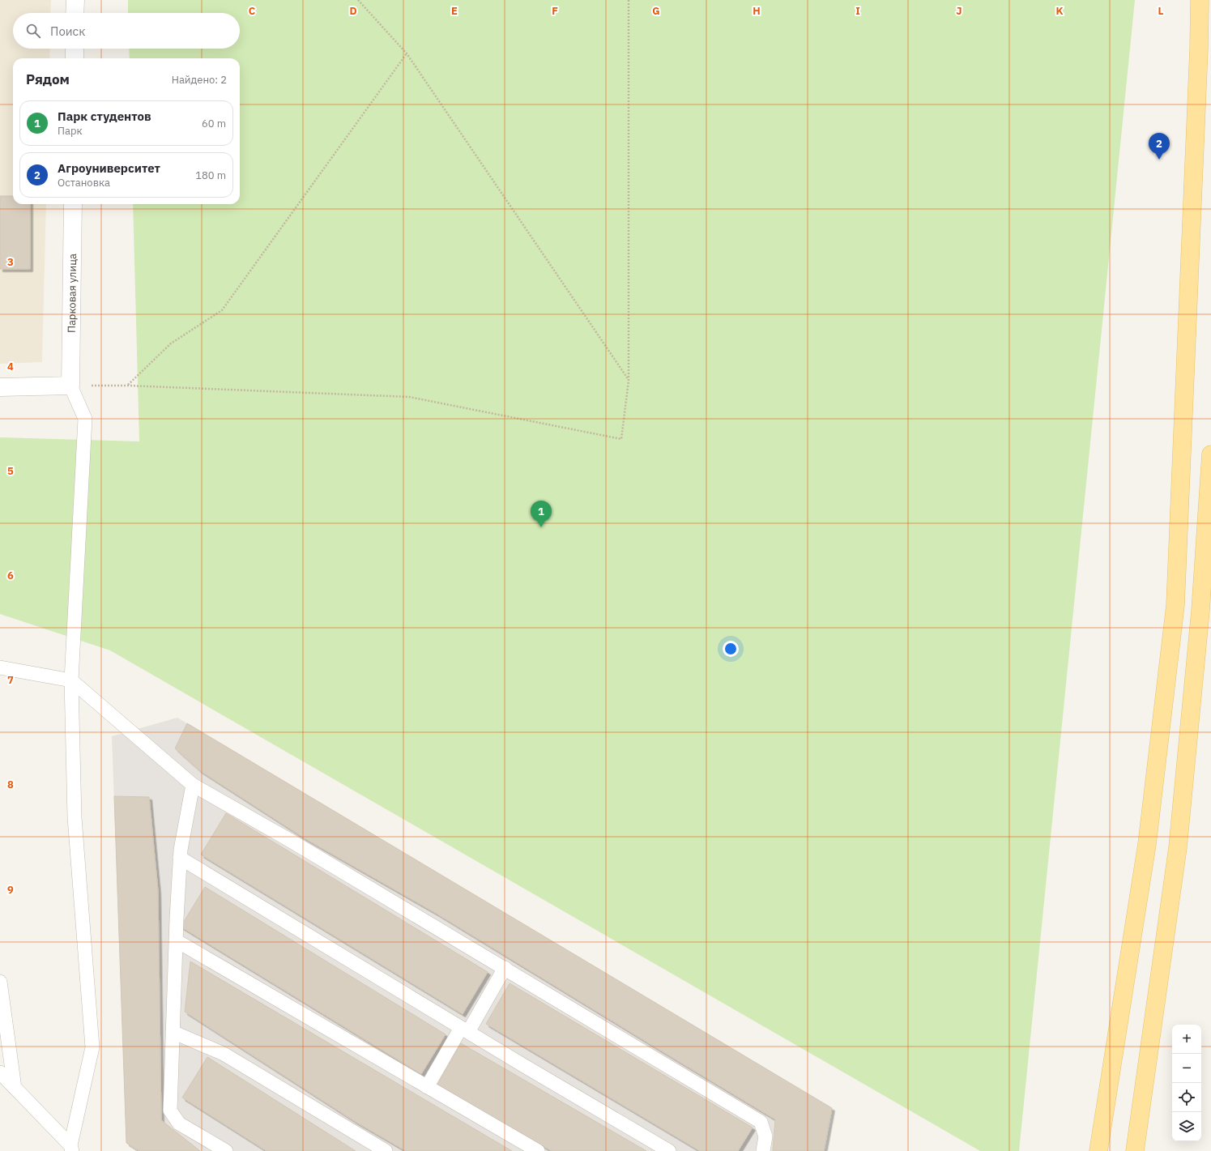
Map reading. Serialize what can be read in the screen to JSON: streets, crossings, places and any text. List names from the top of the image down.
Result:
{
  "streets": {
    "street": ["Парковая улица"]
  },
  "page": {
    "search": "Поиск",
    "heading": ["Рядом", "Найдено: 2"],
    "list": [
      {
        "mark": "1",
        "name": "Парк студентов",
        "note": "Парк",
        "value": "60 m"
      },
      {
        "mark": "2",
        "name": "Агроуниверситет",
        "note": "Остановка",
        "value": "180 m"
      }
    ],
    "pins": ["2", "1"],
    "map_buttons": ["+", "−"]
  },
  "grid": {
    "columns": [
      "C",
      "D",
      "E",
      "F",
      "G",
      "H",
      "I",
      "J",
      "K",
      "L"
    ],
    "rows": [
      "3",
      "4",
      "5",
      "6",
      "7",
      "8",
      "9"
    ]
  }
}
